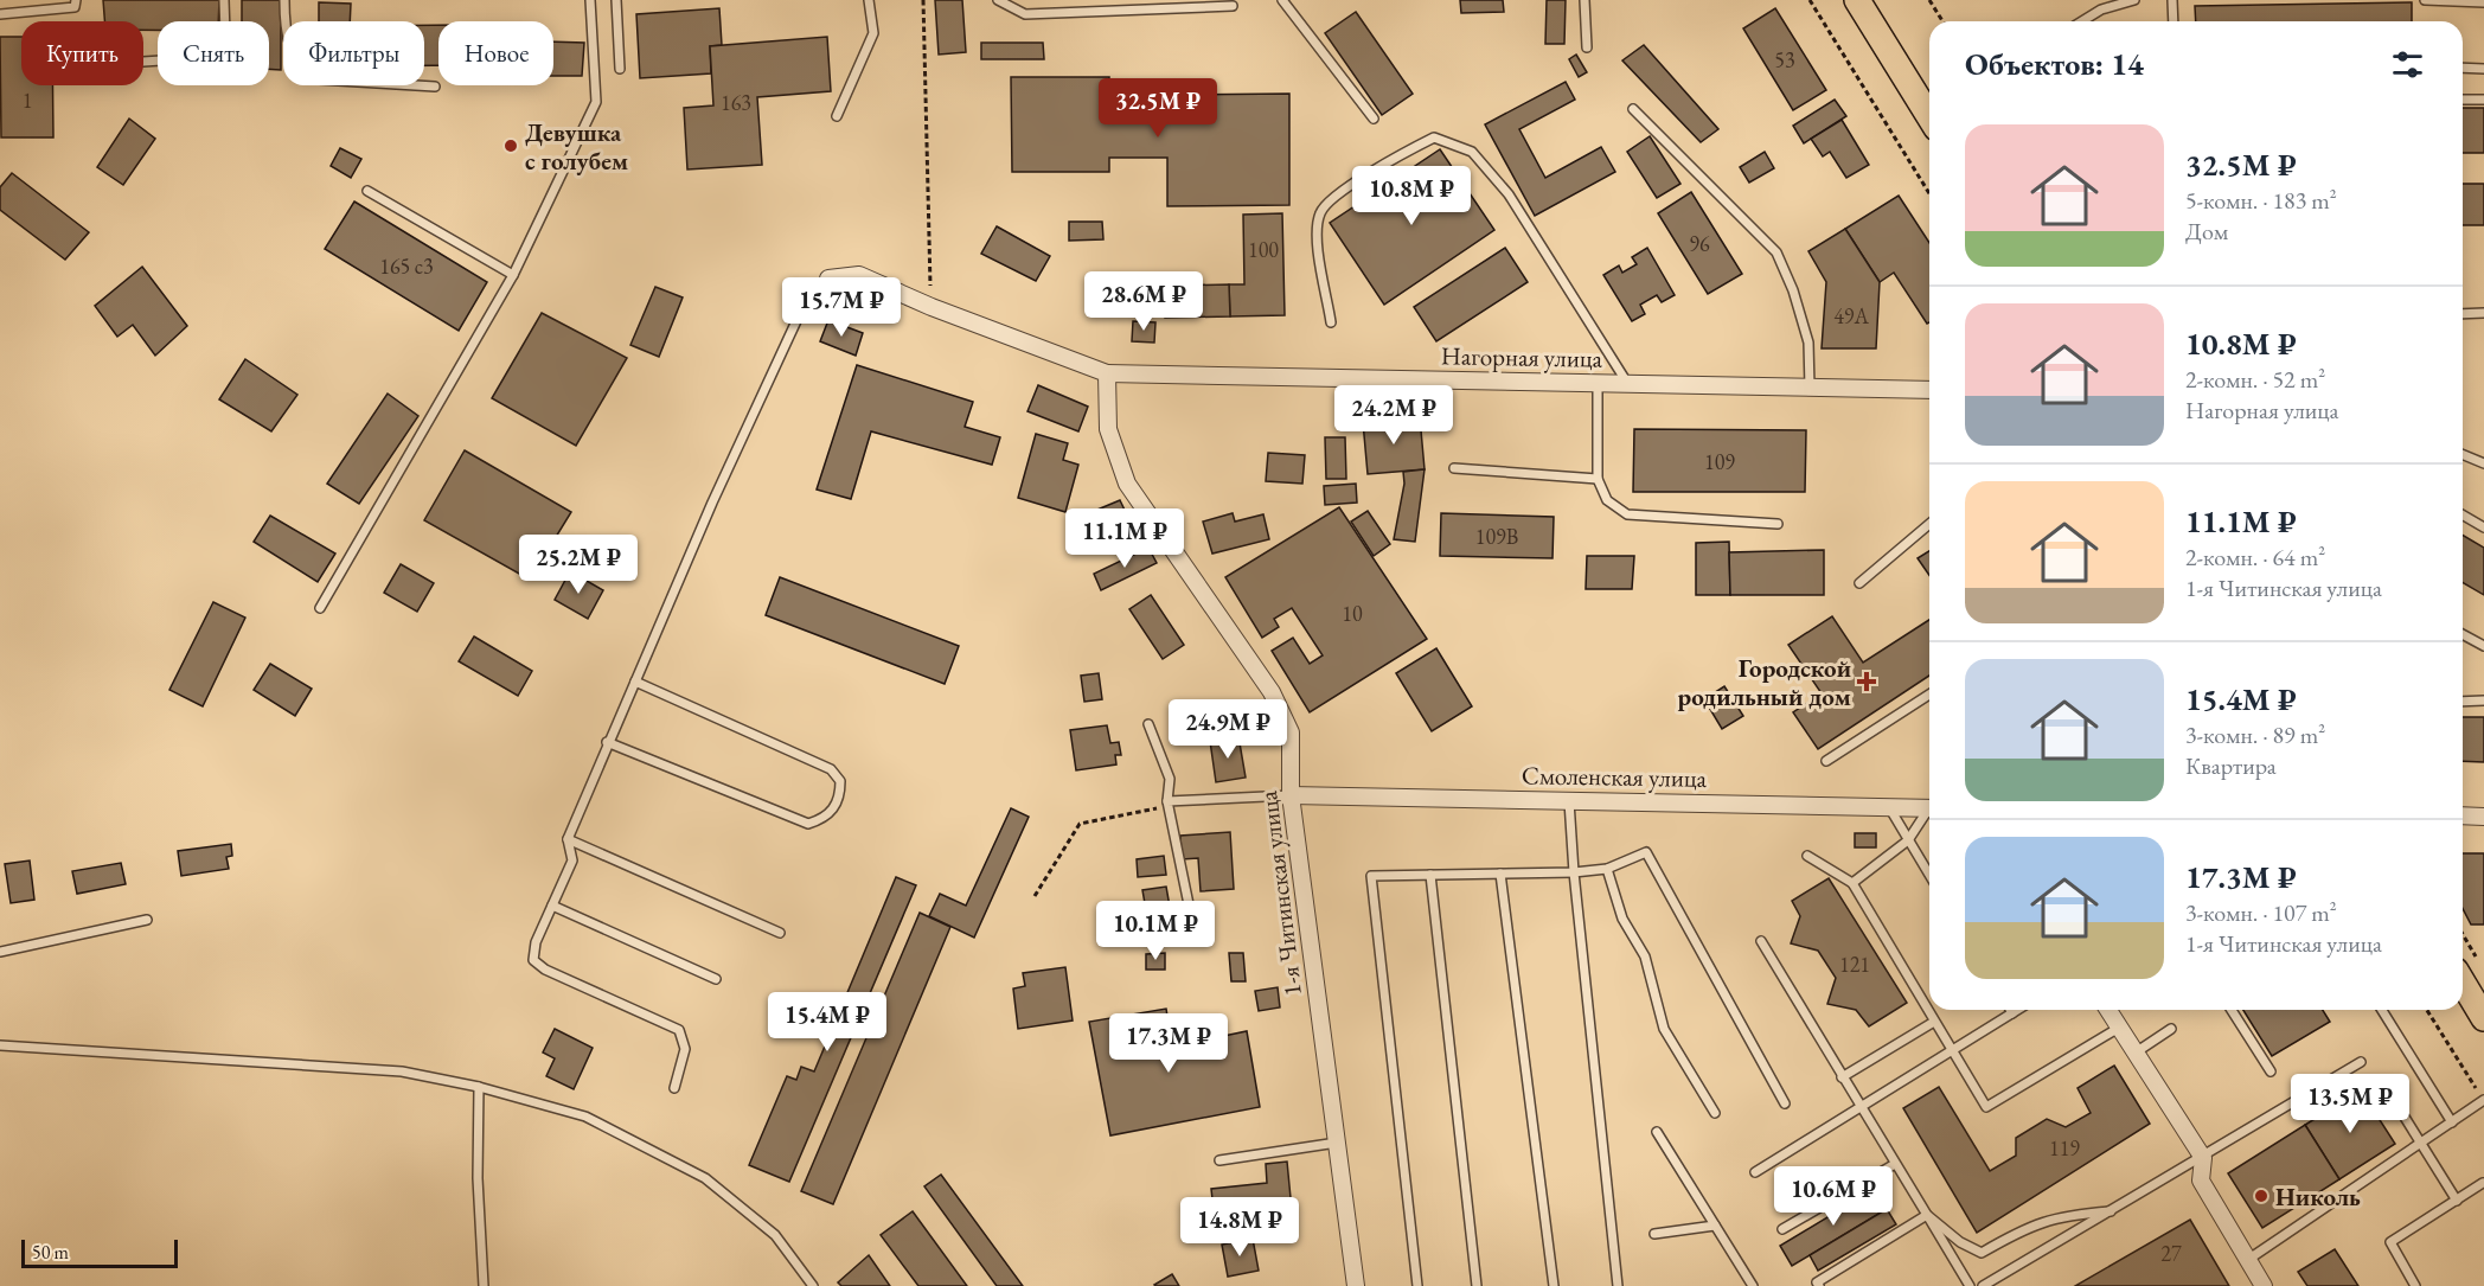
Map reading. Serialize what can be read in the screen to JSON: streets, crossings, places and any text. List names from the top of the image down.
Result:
{
  "streets": {
    "street": ["Нагорная улица", "Смоленская улица", "1-я Читинская улица"]
  },
  "crossings": [
    ["Нагорная улица", "1-я Читинская улица"],
    ["Смоленская улица", "1-я Читинская улица"]
  ],
  "places": {
    "other": ["Девушка с голубем", "Николь"],
    "health": ["Городской родильный дом"]
  },
  "house_numbers": [
    "53",
    "1",
    "163",
    "96",
    "100",
    "165 с3",
    "49А",
    "109",
    "109В",
    "10",
    "121",
    "119",
    "27"
  ],
  "scale_bar": "50 m",
  "page": {
    "chip": [
      "Купить",
      "Снять",
      "Фильтры",
      "Новое"
    ],
    "heading": "Объектов: 14",
    "price": [
      "32.5M ₽",
      "10.8M ₽",
      "28.6M ₽",
      "15.7M ₽",
      "24.2M ₽",
      "11.1M ₽",
      "25.2M ₽",
      "24.9M ₽",
      "10.1M ₽",
      "15.4M ₽",
      "17.3M ₽",
      "13.5M ₽",
      "10.6M ₽",
      "14.8M ₽"
    ],
    "list": [
      {
        "name": "32.5M ₽",
        "note": "5-комн. · 183 m² · Дом"
      },
      {
        "name": "10.8M ₽",
        "note": "2-комн. · 52 m² · Нагорная улица"
      },
      {
        "name": "11.1M ₽",
        "note": "2-комн. · 64 m² · 1-я Читинская улица"
      },
      {
        "name": "15.4M ₽",
        "note": "3-комн. · 89 m² · Квартира"
      },
      {
        "name": "17.3M ₽",
        "note": "3-комн. · 107 m² · 1-я Читинская улица"
      }
    ],
    "scale": "50 m"
  }
}
